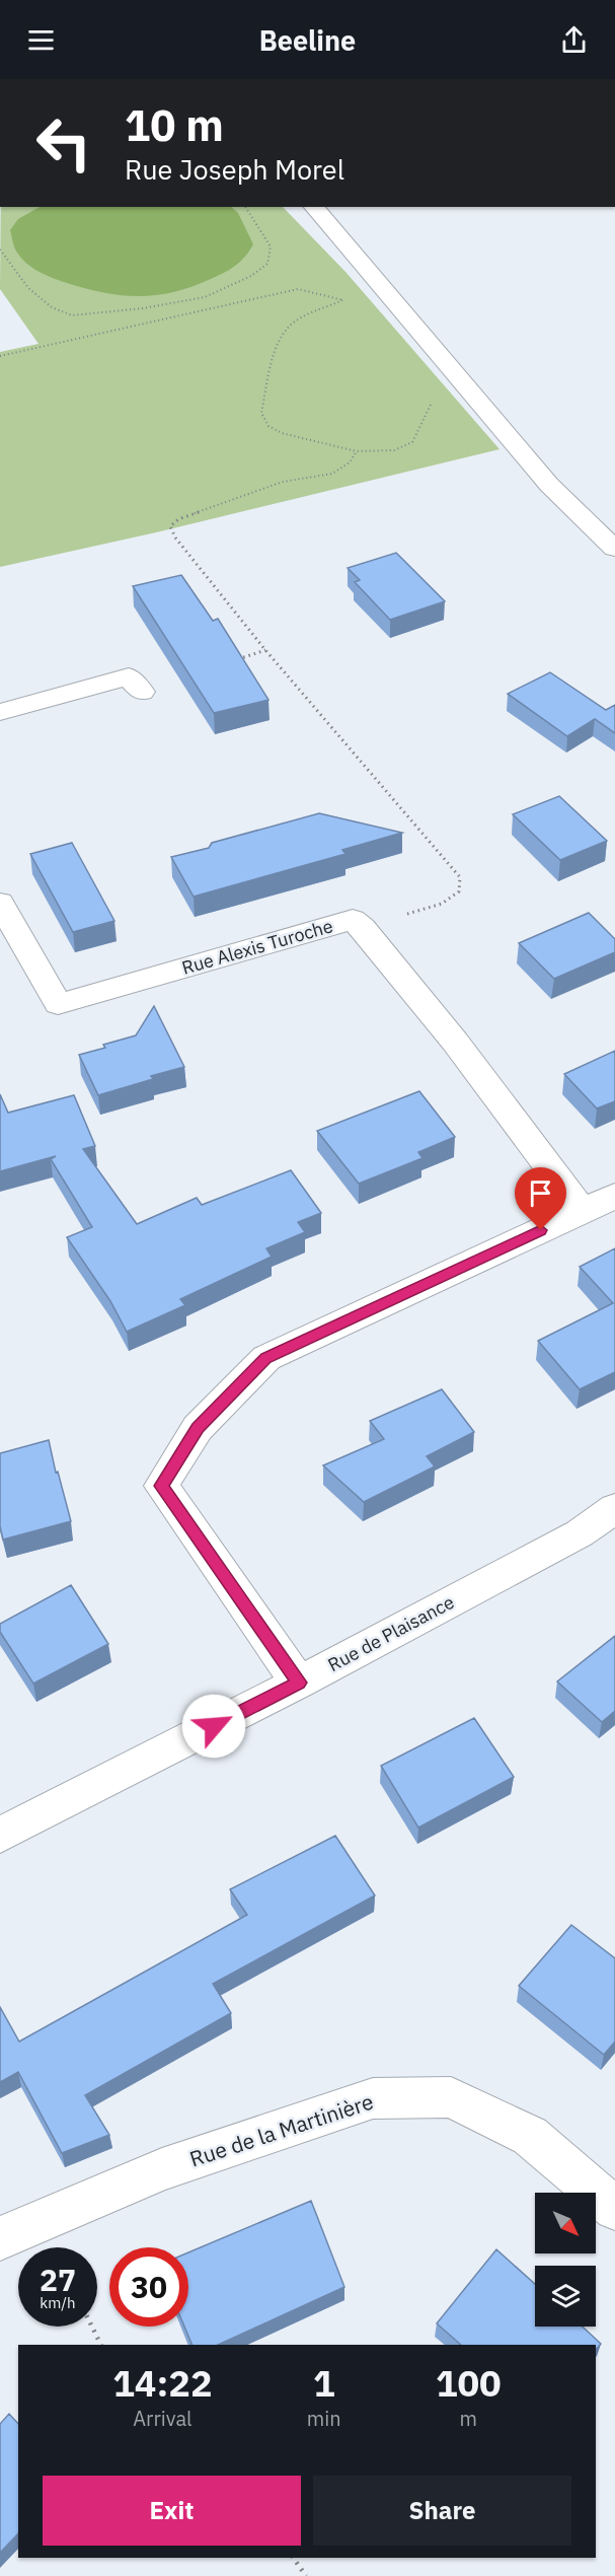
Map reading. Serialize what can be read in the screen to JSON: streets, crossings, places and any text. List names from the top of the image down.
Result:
{
  "streets": {
    "street": ["Rue Alexis Turoche", "Rue de Plaisance", "Rue de la Martinière"]
  },
  "north": "bottom right",
  "page": {
    "header": "Beeline",
    "turn": ["10 m", "Rue Joseph Morel"],
    "speed": "27 km/h",
    "limit": "30",
    "eta": [
      "14:22",
      "Arrival",
      "1",
      "min",
      "100",
      "m"
    ],
    "buttons": ["Exit", "Share"]
  }
}
